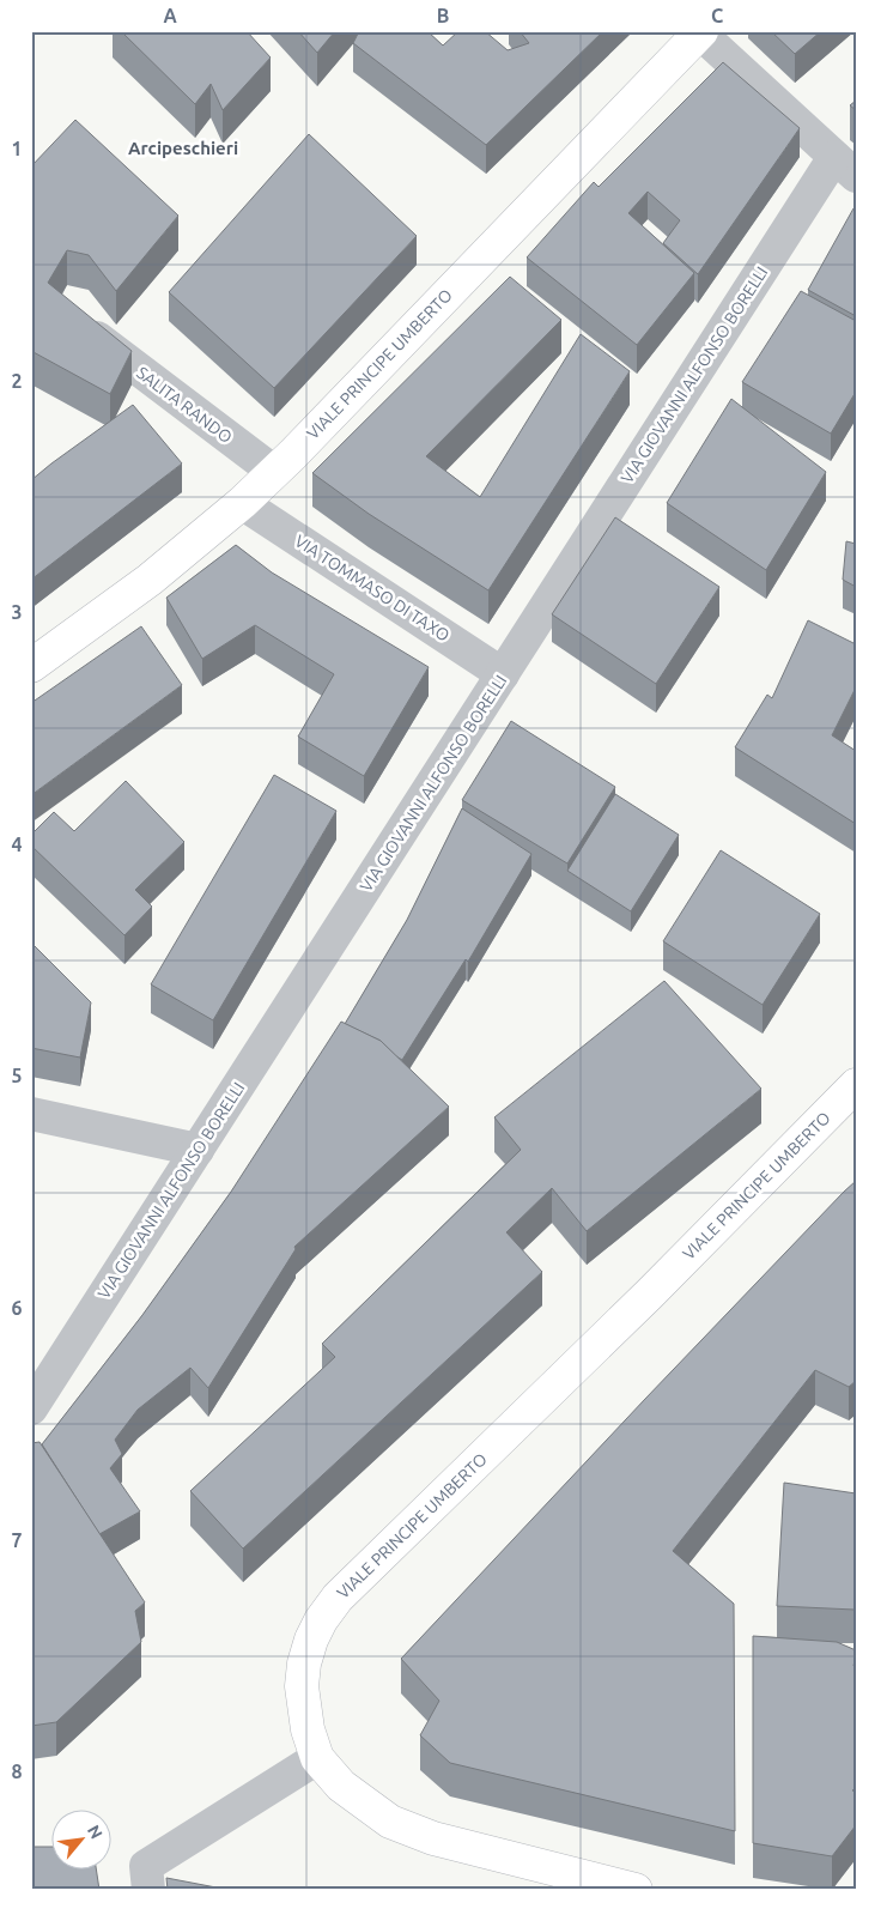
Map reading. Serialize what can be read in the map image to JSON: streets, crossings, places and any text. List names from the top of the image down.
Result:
{
  "streets": {
    "main road": ["VIALE PRINCIPE UMBERTO"],
    "street": ["VIA GIOVANNI ALFONSO BORELLI", "SALITA RANDO", "VIA TOMMASO DI TAXO"]
  },
  "crossings": [
    ["VIALE PRINCIPE UMBERTO", "SALITA RANDO"],
    ["VIALE PRINCIPE UMBERTO", "VIA TOMMASO DI TAXO"],
    ["VIA GIOVANNI ALFONSO BORELLI", "VIA TOMMASO DI TAXO"]
  ],
  "districts": ["Arcipeschieri"],
  "north": "top right",
  "grid": {
    "columns": ["A", "B", "C"],
    "rows": [
      "1",
      "2",
      "3",
      "4",
      "5",
      "6",
      "7",
      "8"
    ]
  }
}
